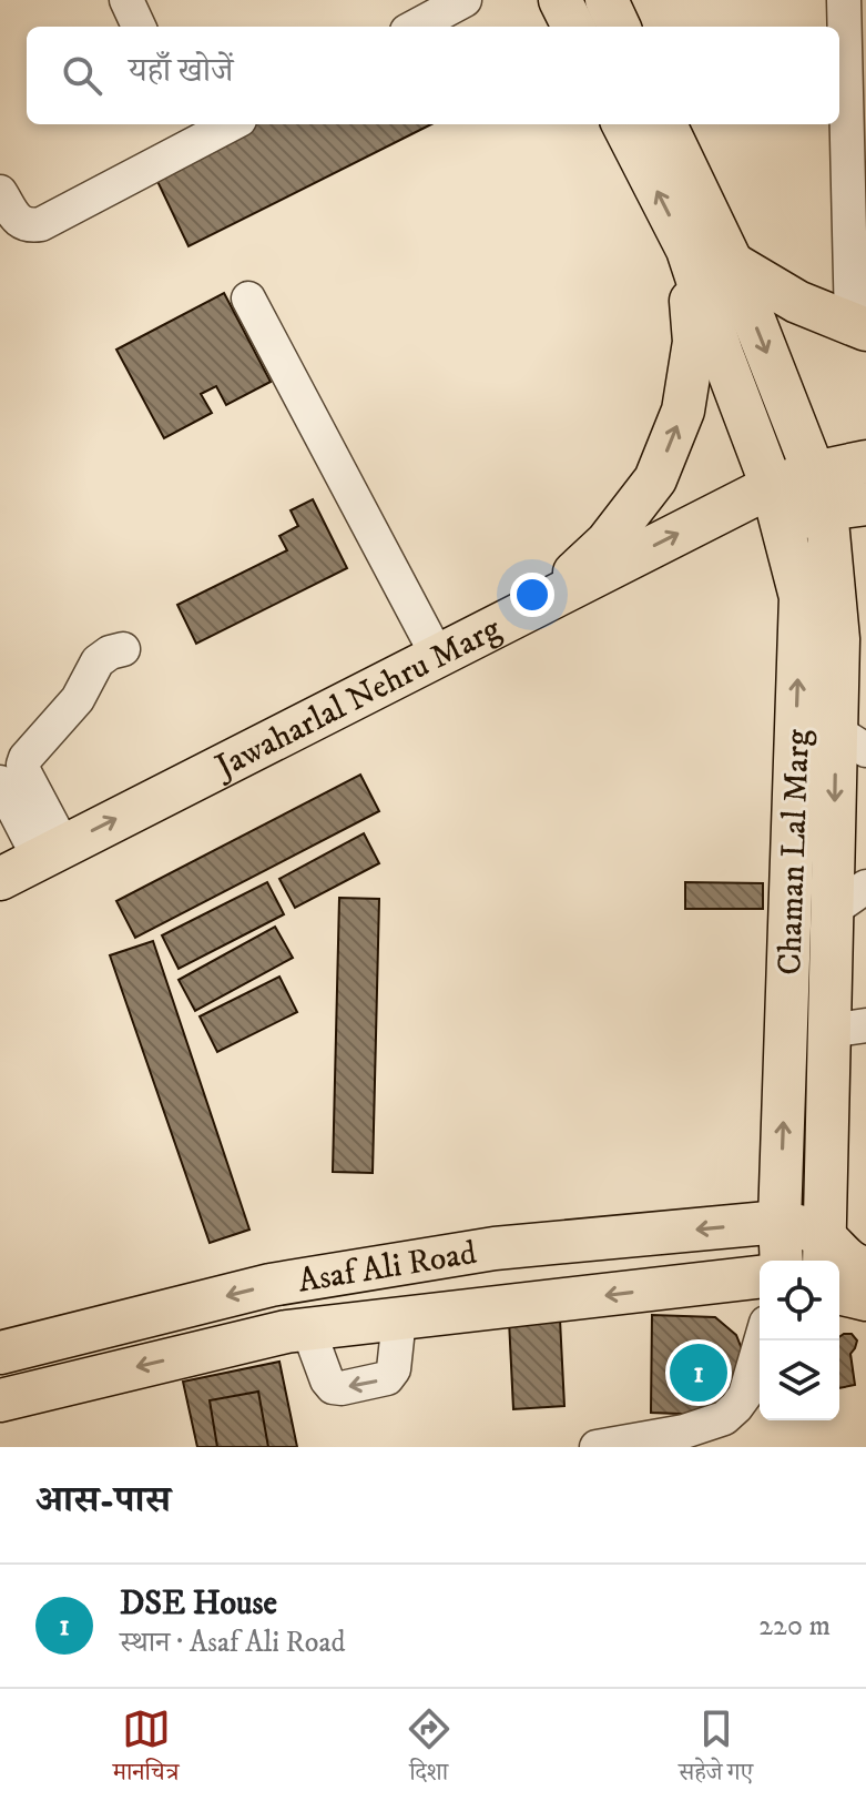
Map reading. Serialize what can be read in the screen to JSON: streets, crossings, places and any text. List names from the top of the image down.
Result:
{
  "streets": {
    "main road": ["Jawaharlal Nehru Marg", "Chaman Lal Marg", "Asaf Ali Road"]
  },
  "crossings": [
    ["Jawaharlal Nehru Marg", "Chaman Lal Marg"],
    ["Chaman Lal Marg", "Asaf Ali Road"]
  ],
  "one_way": ["Jawaharlal Nehru Marg", "Asaf Ali Road"],
  "page": {
    "search": "यहाँ खोजें",
    "pins": "1",
    "heading": "आस-पास",
    "list": [
      {
        "mark": "1",
        "name": "DSE House",
        "note": "स्थान · Asaf Ali Road",
        "value": "220 m"
      }
    ],
    "nav": ["मानचित्र", "दिशा", "सहेजे गए"]
  }
}
